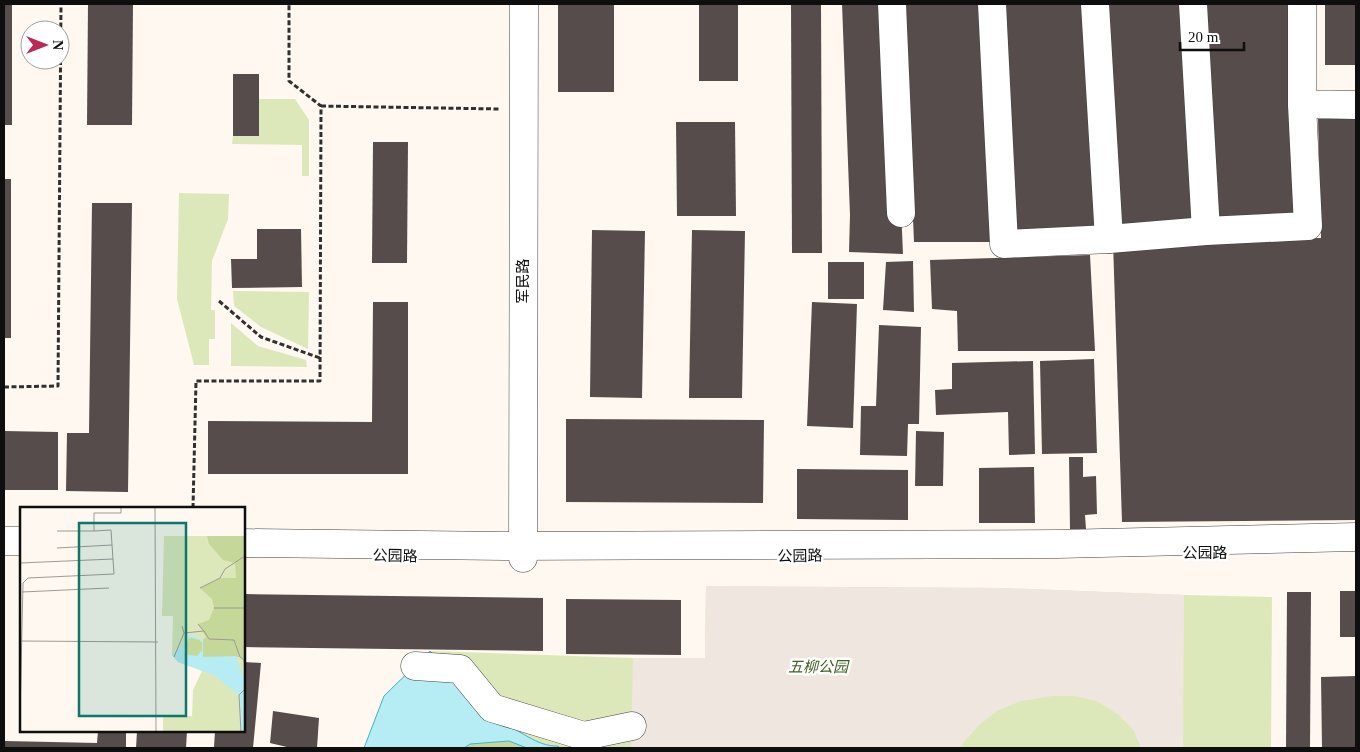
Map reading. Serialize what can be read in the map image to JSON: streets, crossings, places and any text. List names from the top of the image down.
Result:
{
  "streets": {
    "street": ["军民路", "公园路"]
  },
  "crossings": [
    ["军民路", "公园路"]
  ],
  "parks": ["五柳公园"],
  "scale_bar": "20 m",
  "north": "right"
}
